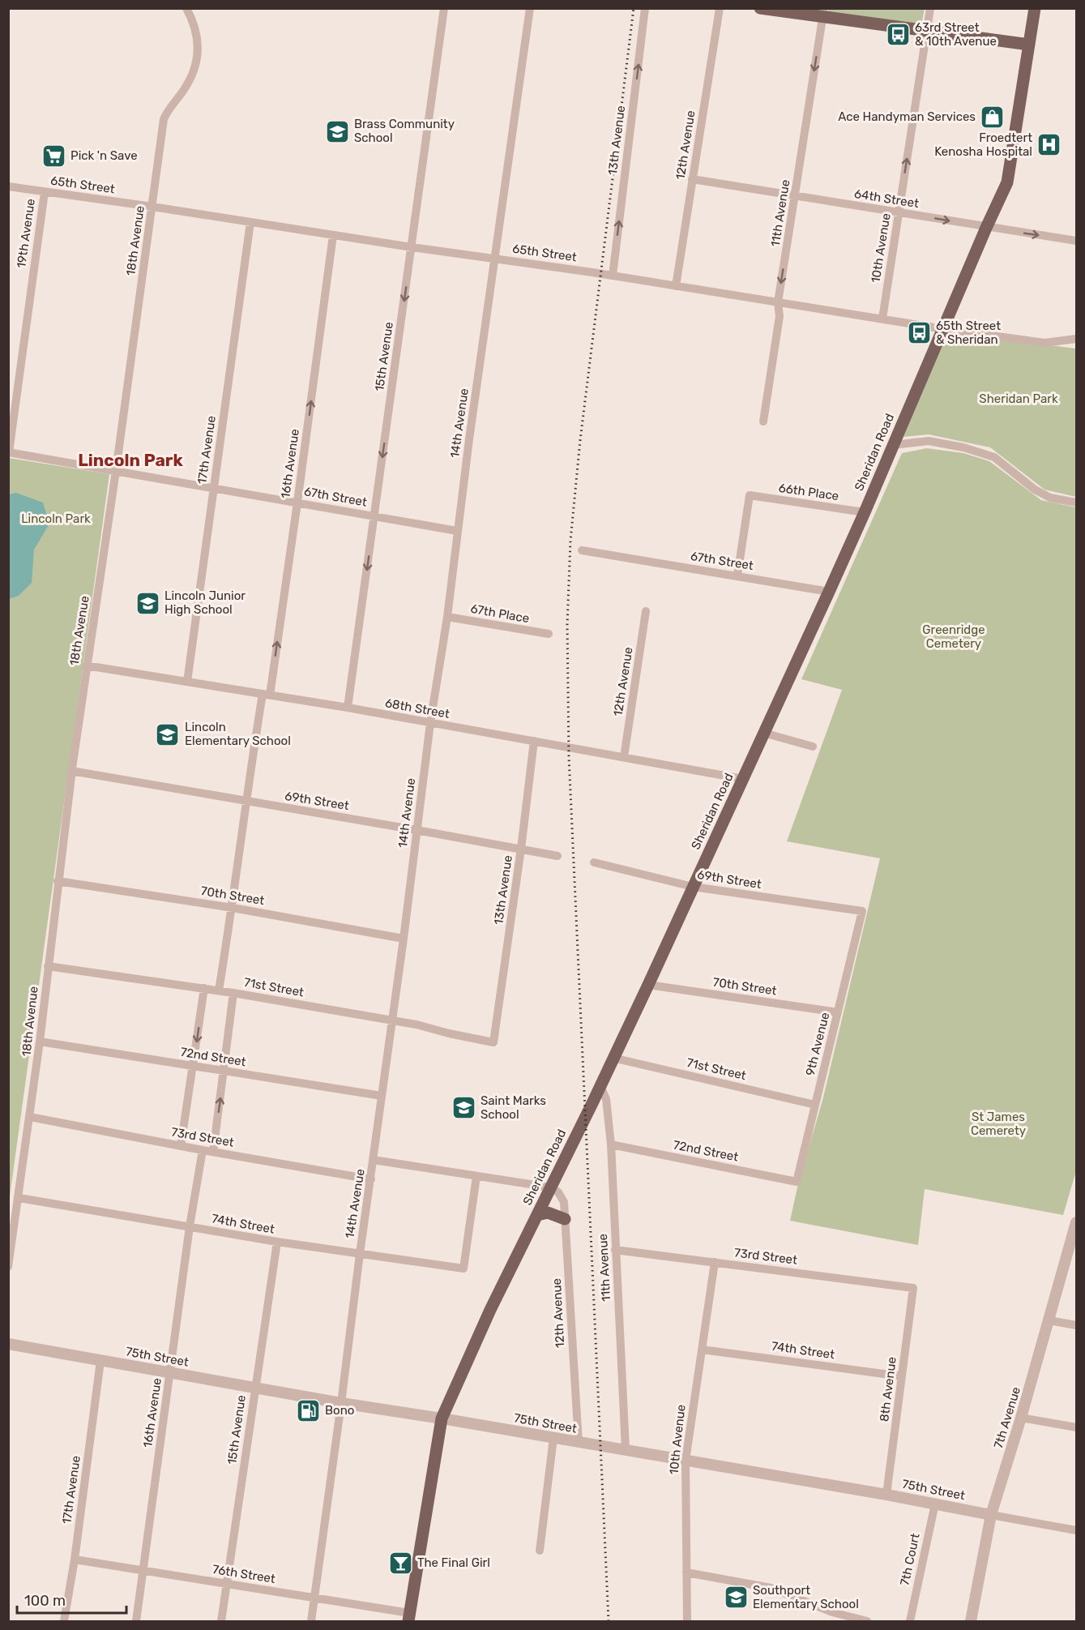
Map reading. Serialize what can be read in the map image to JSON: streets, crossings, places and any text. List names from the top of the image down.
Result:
{
  "streets": {
    "main road": ["Sheridan Road"],
    "street": [
      "13th Avenue",
      "12th Avenue",
      "65th Street",
      "64th Street",
      "11th Avenue",
      "19th Avenue",
      "18th Avenue",
      "10th Avenue",
      "15th Avenue",
      "14th Avenue",
      "17th Avenue",
      "16th Avenue",
      "66th Place",
      "67th Street",
      "67th Place",
      "68th Street",
      "69th Street",
      "70th Street",
      "71st Street",
      "9th Avenue",
      "72nd Street",
      "73rd Street",
      "74th Street",
      "75th Street",
      "8th Avenue",
      "7th Avenue",
      "7th Court",
      "76th Street"
    ]
  },
  "crossings": [
    ["13th Avenue", "65th Street"],
    ["13th Avenue", "68th Street"],
    ["13th Avenue", "69th Street"],
    ["13th Avenue", "71st Street"],
    ["12th Avenue", "65th Street"],
    ["12th Avenue", "64th Street"],
    ["12th Avenue", "Sheridan Road"],
    ["12th Avenue", "68th Street"],
    ["12th Avenue", "75th Street"],
    ["65th Street", "11th Avenue"],
    ["65th Street", "19th Avenue"],
    ["65th Street", "18th Avenue"],
    ["65th Street", "10th Avenue"],
    ["65th Street", "15th Avenue"],
    ["65th Street", "14th Avenue"],
    ["65th Street", "17th Avenue"],
    ["65th Street", "Sheridan Road"],
    ["65th Street", "16th Avenue"],
    ["64th Street", "11th Avenue"],
    ["64th Street", "10th Avenue"],
    ["64th Street", "Sheridan Road"],
    ["11th Avenue", "Sheridan Road"],
    ["11th Avenue", "72nd Street"],
    ["11th Avenue", "73rd Street"],
    ["11th Avenue", "75th Street"],
    ["19th Avenue", "67th Street"],
    ["18th Avenue", "67th Street"],
    ["18th Avenue", "68th Street"],
    ["18th Avenue", "69th Street"],
    ["18th Avenue", "70th Street"],
    ["18th Avenue", "71st Street"],
    ["18th Avenue", "72nd Street"],
    ["18th Avenue", "73rd Street"],
    ["18th Avenue", "74th Street"],
    ["10th Avenue", "73rd Street"],
    ["10th Avenue", "74th Street"],
    ["10th Avenue", "75th Street"],
    ["15th Avenue", "67th Street"],
    ["15th Avenue", "68th Street"],
    ["15th Avenue", "74th Street"],
    ["15th Avenue", "75th Street"],
    ["15th Avenue", "76th Street"],
    ["14th Avenue", "67th Street"],
    ["14th Avenue", "67th Place"],
    ["14th Avenue", "68th Street"],
    ["14th Avenue", "69th Street"],
    ["14th Avenue", "70th Street"],
    ["14th Avenue", "71st Street"],
    ["14th Avenue", "72nd Street"],
    ["14th Avenue", "73rd Street"],
    ["14th Avenue", "74th Street"],
    ["14th Avenue", "75th Street"],
    ["14th Avenue", "76th Street"],
    ["17th Avenue", "67th Street"],
    ["17th Avenue", "68th Street"],
    ["17th Avenue", "75th Street"],
    ["17th Avenue", "76th Street"],
    ["Sheridan Road", "66th Place"],
    ["Sheridan Road", "67th Street"],
    ["Sheridan Road", "68th Street"],
    ["Sheridan Road", "69th Street"],
    ["Sheridan Road", "70th Street"],
    ["Sheridan Road", "71st Street"],
    ["Sheridan Road", "75th Street"],
    ["Sheridan Road", "76th Street"],
    ["16th Avenue", "67th Street"],
    ["16th Avenue", "68th Street"],
    ["16th Avenue", "69th Street"],
    ["16th Avenue", "70th Street"],
    ["16th Avenue", "71st Street"],
    ["16th Avenue", "73rd Street"],
    ["16th Avenue", "74th Street"],
    ["16th Avenue", "75th Street"],
    ["16th Avenue", "76th Street"],
    ["66th Place", "67th Street"],
    ["69th Street", "9th Avenue"],
    ["70th Street", "9th Avenue"],
    ["71st Street", "9th Avenue"],
    ["9th Avenue", "72nd Street"],
    ["73rd Street", "8th Avenue"],
    ["74th Street", "8th Avenue"],
    ["75th Street", "8th Avenue"],
    ["75th Street", "7th Avenue"],
    ["75th Street", "7th Court"]
  ],
  "one_way": [
    "13th Avenue",
    "64th Street",
    "11th Avenue",
    "15th Avenue",
    "16th Avenue"
  ],
  "districts": ["Lincoln Park"],
  "parks": [
    "Sheridan Park",
    "Lincoln Park",
    "Greenridge Cemetery",
    "St James Cemerety"
  ],
  "places": {
    "bus stop": ["63rd Street & 10th Avenue", "65th Street & Sheridan"],
    "shop": ["Ace Handyman Services"],
    "school or university": [
      "Brass Community School",
      "Lincoln Junior High School",
      "Lincoln Elementary School",
      "Saint Marks School",
      "Southport Elementary School"
    ],
    "hospital": ["Froedtert Kenosha Hospital"],
    "supermarket": ["Pick 'n Save"],
    "fuel station": ["Bono"],
    "bar": ["The Final Girl"]
  },
  "scale_bar": "100 m"
}
